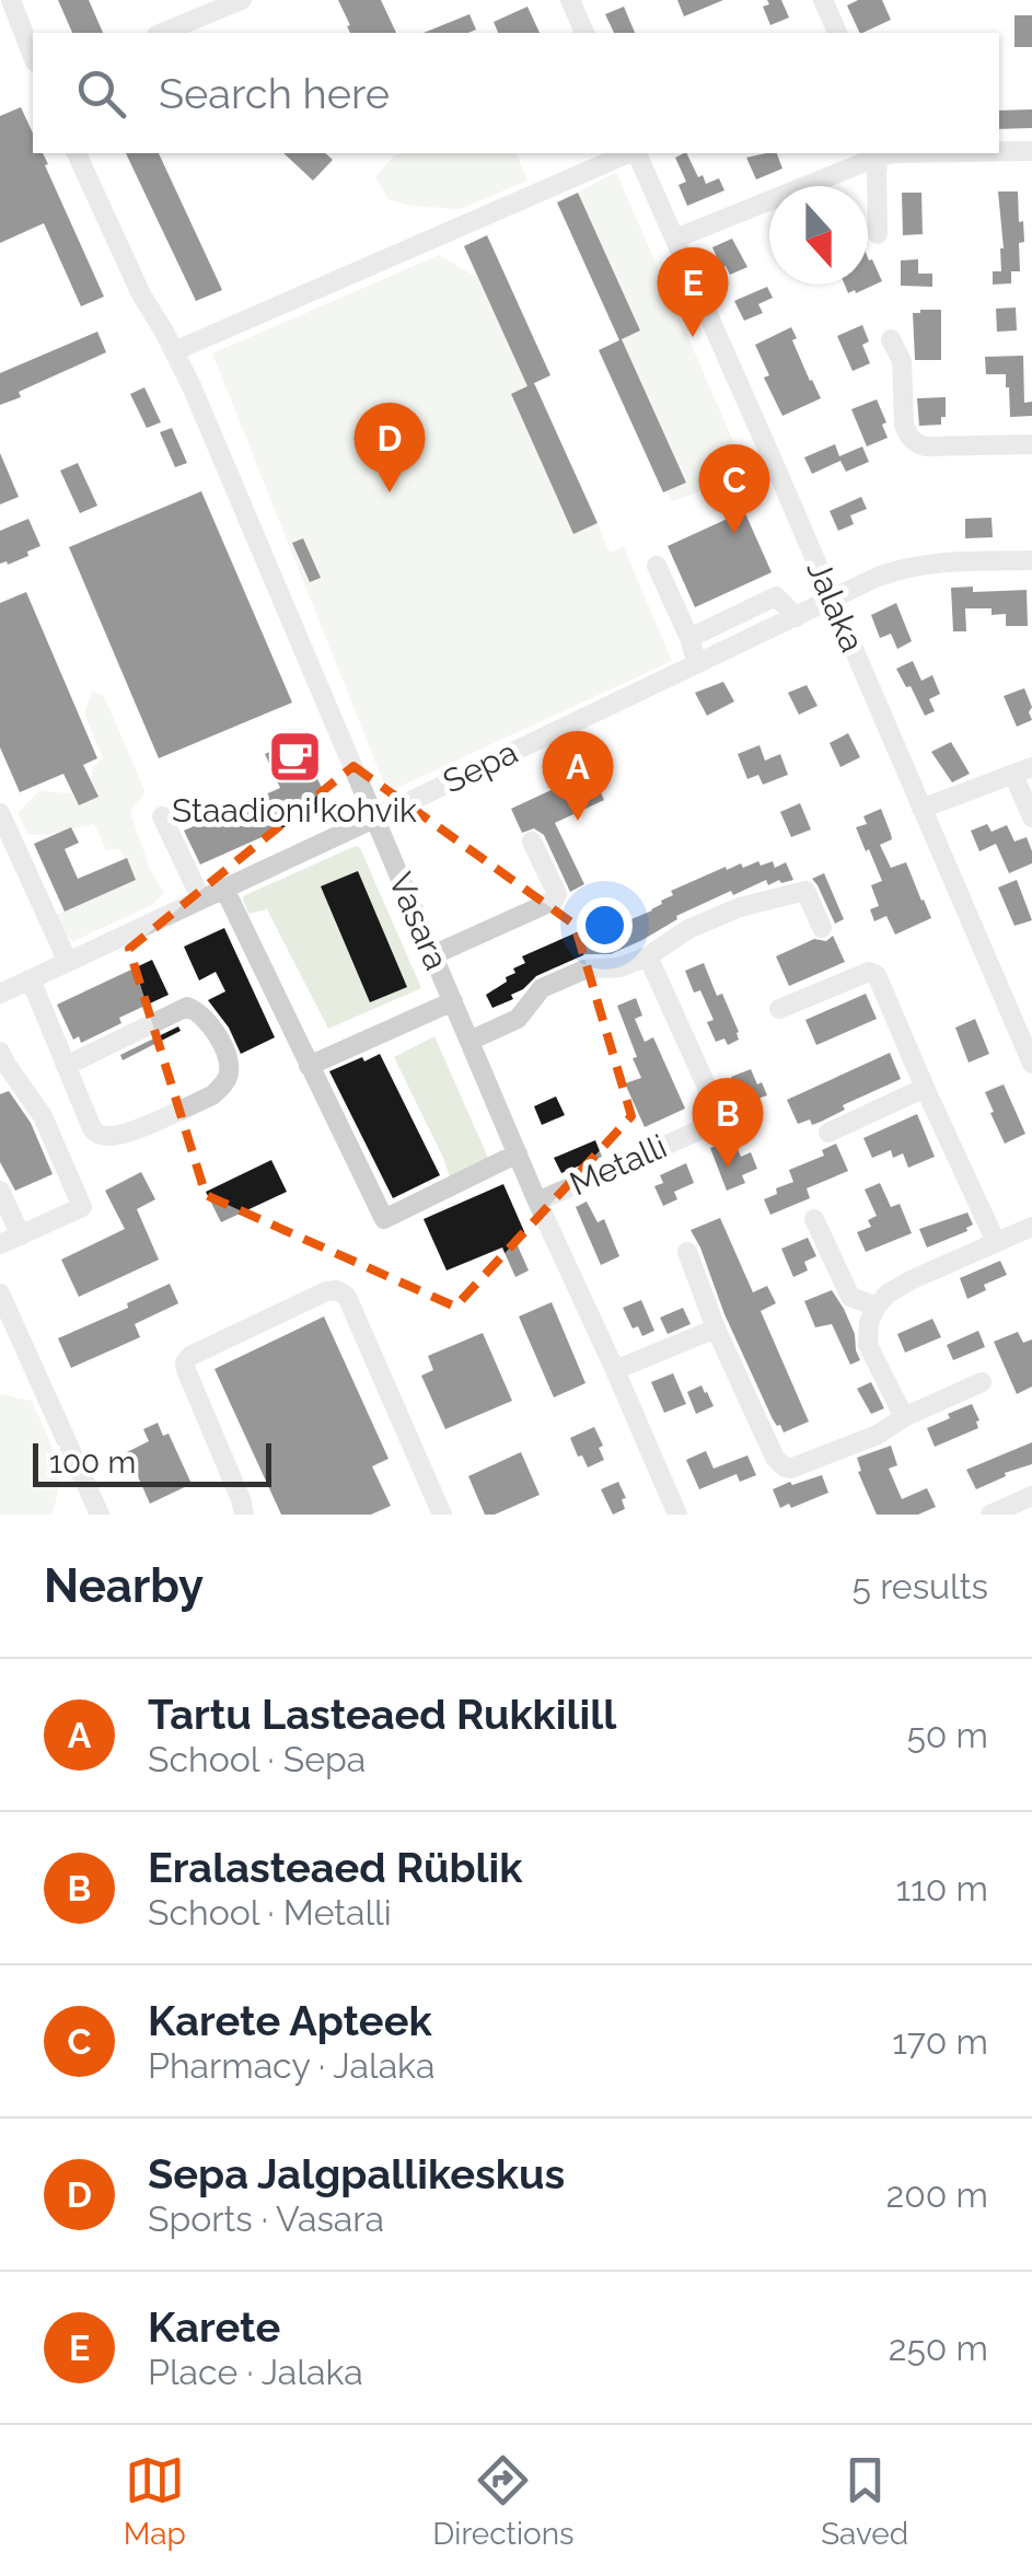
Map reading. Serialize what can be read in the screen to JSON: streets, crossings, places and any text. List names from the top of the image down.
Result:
{
  "streets": {
    "street": [
      "Jalaka",
      "Sepa",
      "Vasara",
      "Metalli"
    ]
  },
  "crossings": [
    ["Jalaka", "Sepa"],
    ["Sepa", "Vasara"],
    ["Vasara", "Metalli"]
  ],
  "places": {
    "cafe": ["Staadioni kohvik"]
  },
  "scale_bar": "100 m",
  "north": "bottom",
  "page": {
    "search": "Search here",
    "pins": [
      "E",
      "D",
      "C",
      "A",
      "B"
    ],
    "scale": "100 m",
    "heading": ["Nearby", "5 results"],
    "list": [
      {
        "mark": "A",
        "name": "Tartu Lasteaed Rukkilill",
        "note": "School · Sepa",
        "value": "50 m"
      },
      {
        "mark": "B",
        "name": "Eralasteaed Rüblik",
        "note": "School · Metalli",
        "value": "110 m"
      },
      {
        "mark": "C",
        "name": "Karete Apteek",
        "note": "Pharmacy · Jalaka",
        "value": "170 m"
      },
      {
        "mark": "D",
        "name": "Sepa Jalgpallikeskus",
        "note": "Sports · Vasara",
        "value": "200 m"
      },
      {
        "mark": "E",
        "name": "Karete",
        "note": "Place · Jalaka",
        "value": "250 m"
      }
    ],
    "nav": ["Map", "Directions", "Saved"]
  }
}
